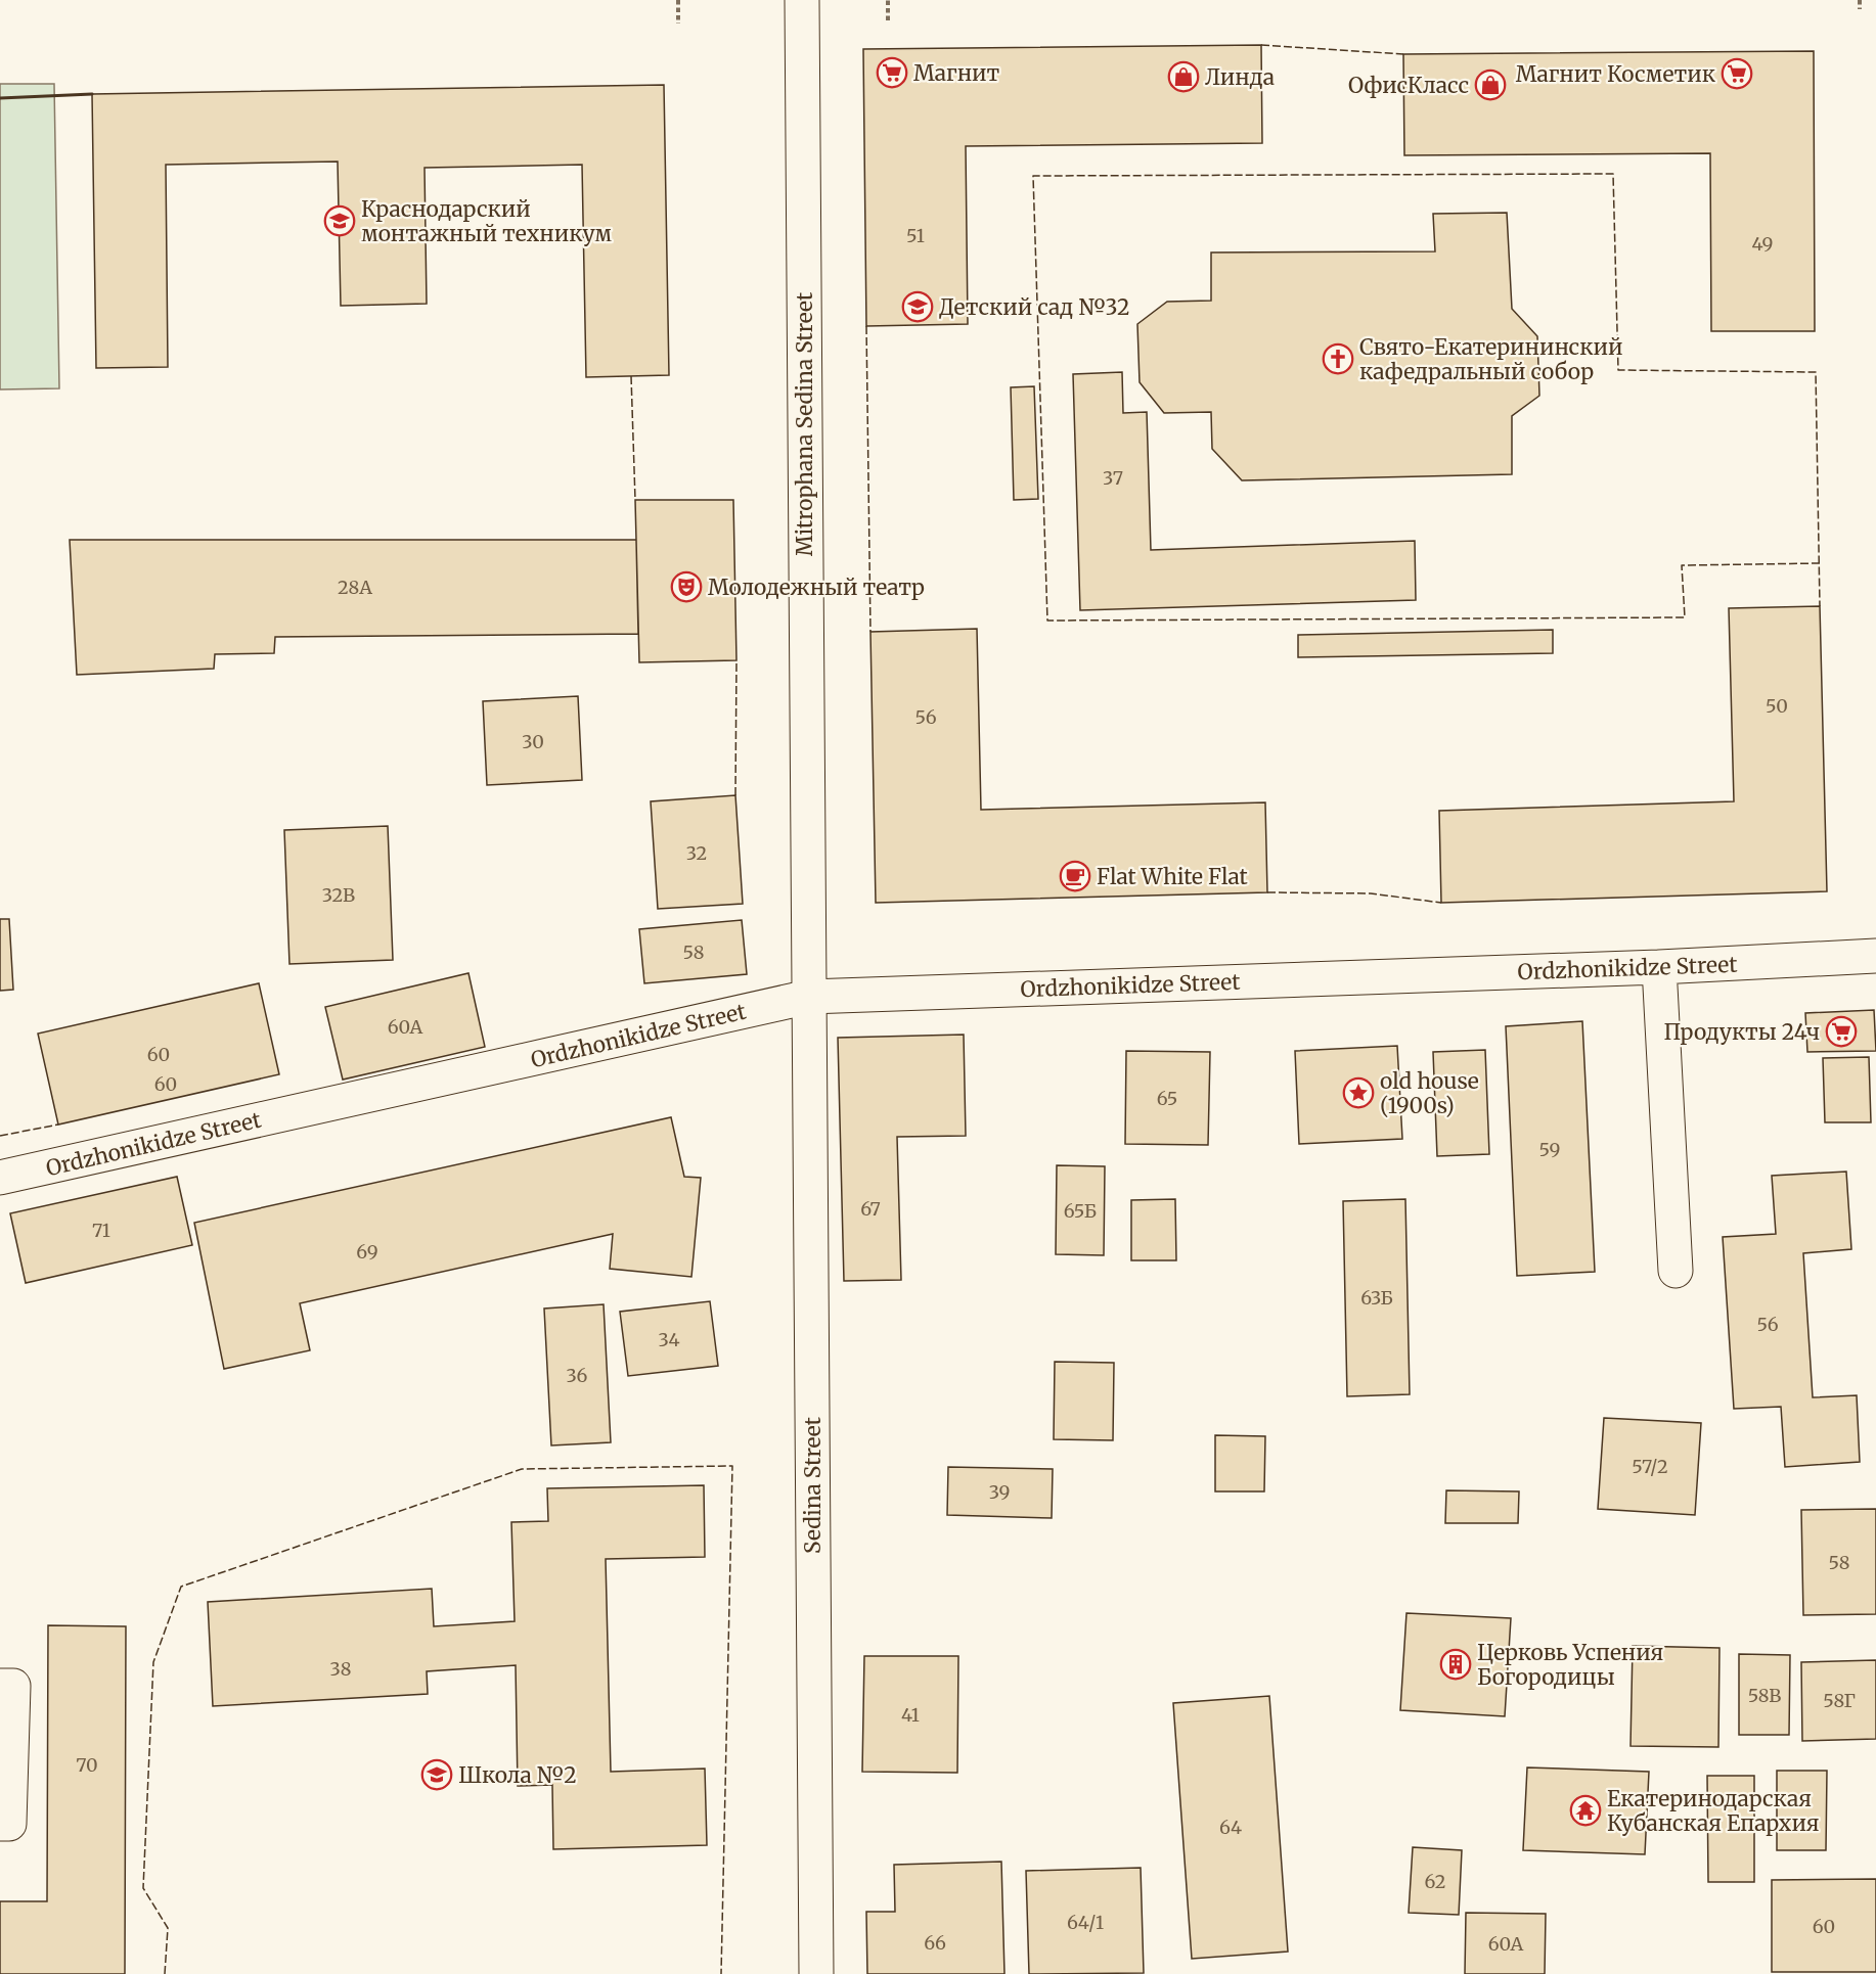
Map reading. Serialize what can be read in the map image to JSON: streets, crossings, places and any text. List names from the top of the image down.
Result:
{
  "streets": {
    "main road": ["Mitrophana Sedina Street", "Ordzhonikidze Street", "Sedina Street"]
  },
  "crossings": [
    ["Mitrophana Sedina Street", "Ordzhonikidze Street"],
    ["Mitrophana Sedina Street", "Sedina Street"],
    ["Ordzhonikidze Street", "Sedina Street"]
  ],
  "places": {
    "supermarket": ["Магнит", "Магнит Косметик", "Продукты 24ч"],
    "shop": ["Линда", "ОфисКласс"],
    "school or university": ["Краснодарский монтажный техникум", "Детский сад №32", "Школа №2"],
    "church": ["Свято-Екатерининский кафедральный собор"],
    "theatre": ["Молодежный театр"],
    "cafe": ["Flat White Flat"],
    "place": ["old house (1900s)"],
    "building": ["Церковь Успения Богородицы"],
    "temple": ["Екатеринодарская Кубанская Епархия"]
  },
  "house_numbers": [
    "51",
    "49",
    "37",
    "28А",
    "50",
    "56",
    "30",
    "32",
    "32В",
    "58",
    "60А",
    "60",
    "60",
    "65",
    "59",
    "67",
    "65Б",
    "71",
    "69",
    "63Б",
    "56",
    "34",
    "36",
    "57/2",
    "39",
    "58",
    "38",
    "58В",
    "58Г",
    "41",
    "70",
    "64",
    "62",
    "64/1",
    "60",
    "66",
    "60А"
  ]
}
